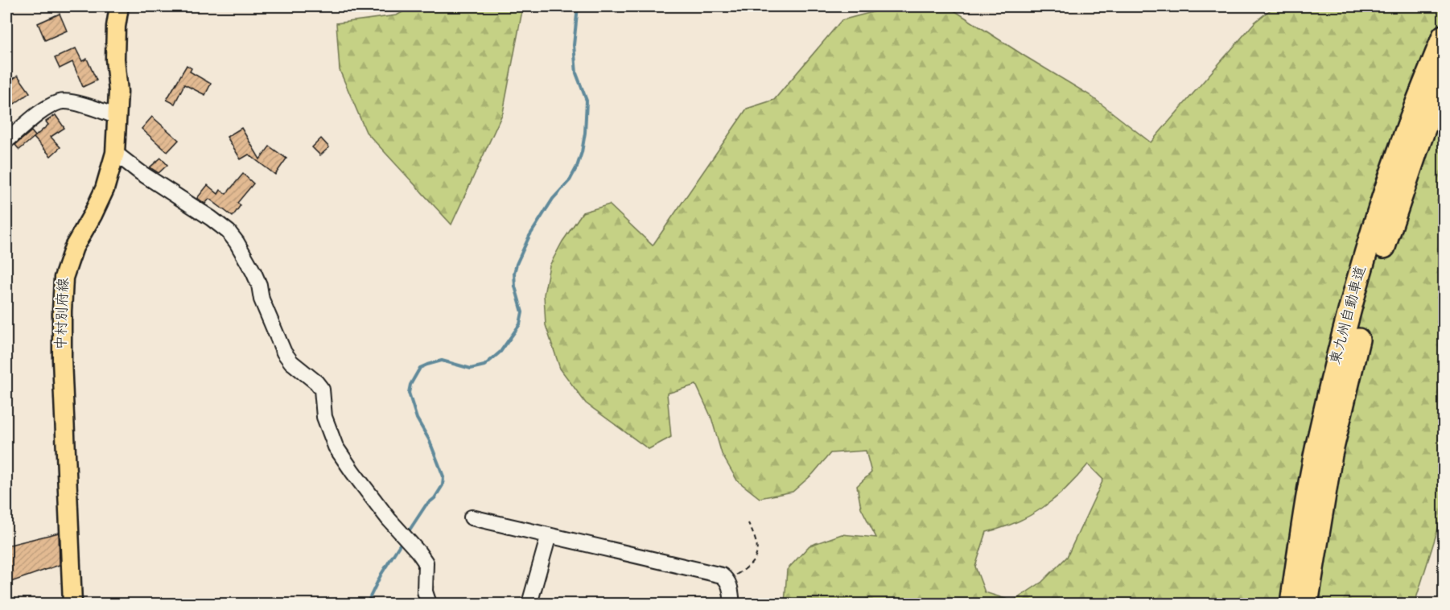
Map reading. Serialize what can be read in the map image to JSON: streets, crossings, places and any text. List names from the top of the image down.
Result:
{
  "streets": {
    "highway": ["東九州自動車道"],
    "main road": ["中村別府線"]
  }
}
